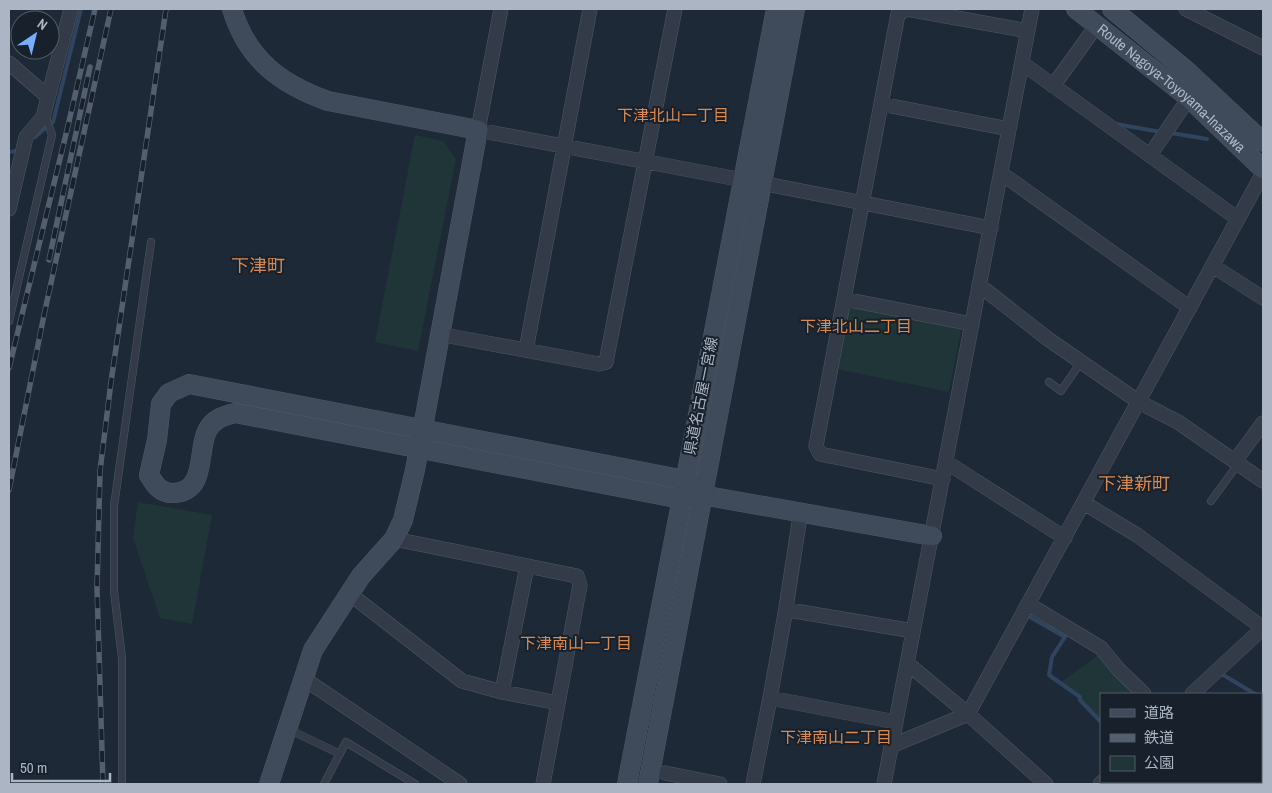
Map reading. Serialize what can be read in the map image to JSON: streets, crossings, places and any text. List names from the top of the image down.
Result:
{
  "streets": {
    "street": ["Route Nagoya-Toyoyama-Inazawa", "県道名古屋一宮線"]
  },
  "districts": [
    "下津北山一丁目",
    "下津町",
    "下津北山二丁目",
    "下津新町",
    "下津南山一丁目",
    "下津南山二丁目"
  ],
  "legend": ["道路", "鉄道", "公園"],
  "scale_bar": "50 m",
  "north": "top right"
}
